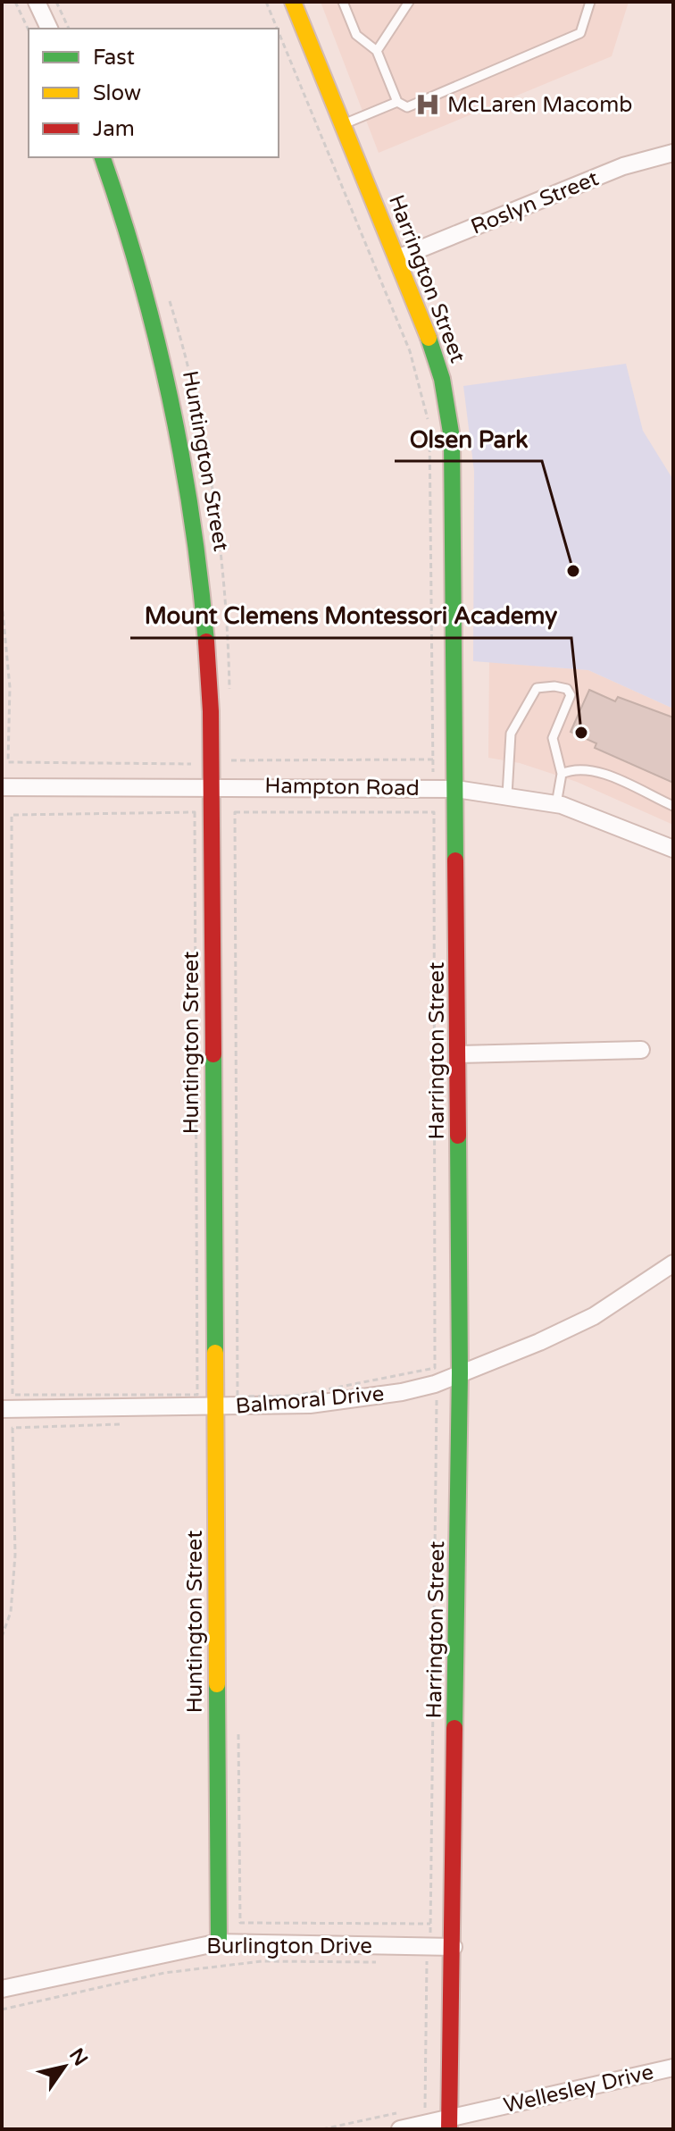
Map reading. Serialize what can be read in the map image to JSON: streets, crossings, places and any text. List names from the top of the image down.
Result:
{
  "streets": {
    "street": [
      "Roslyn Street",
      "Harrington Street",
      "Huntington Street",
      "Hampton Road",
      "Balmoral Drive",
      "Burlington Drive",
      "Wellesley Drive"
    ]
  },
  "crossings": [
    ["Roslyn Street", "Harrington Street"],
    ["Harrington Street", "Hampton Road"],
    ["Harrington Street", "Balmoral Drive"],
    ["Harrington Street", "Burlington Drive"],
    ["Harrington Street", "Wellesley Drive"],
    ["Huntington Street", "Hampton Road"],
    ["Huntington Street", "Balmoral Drive"],
    ["Huntington Street", "Burlington Drive"]
  ],
  "places": {
    "hospital": ["McLaren Macomb"],
    "other": ["Olsen Park", "Mount Clemens Montessori Academy"]
  },
  "legend": ["Fast", "Slow", "Jam"],
  "north": "top right"
}
